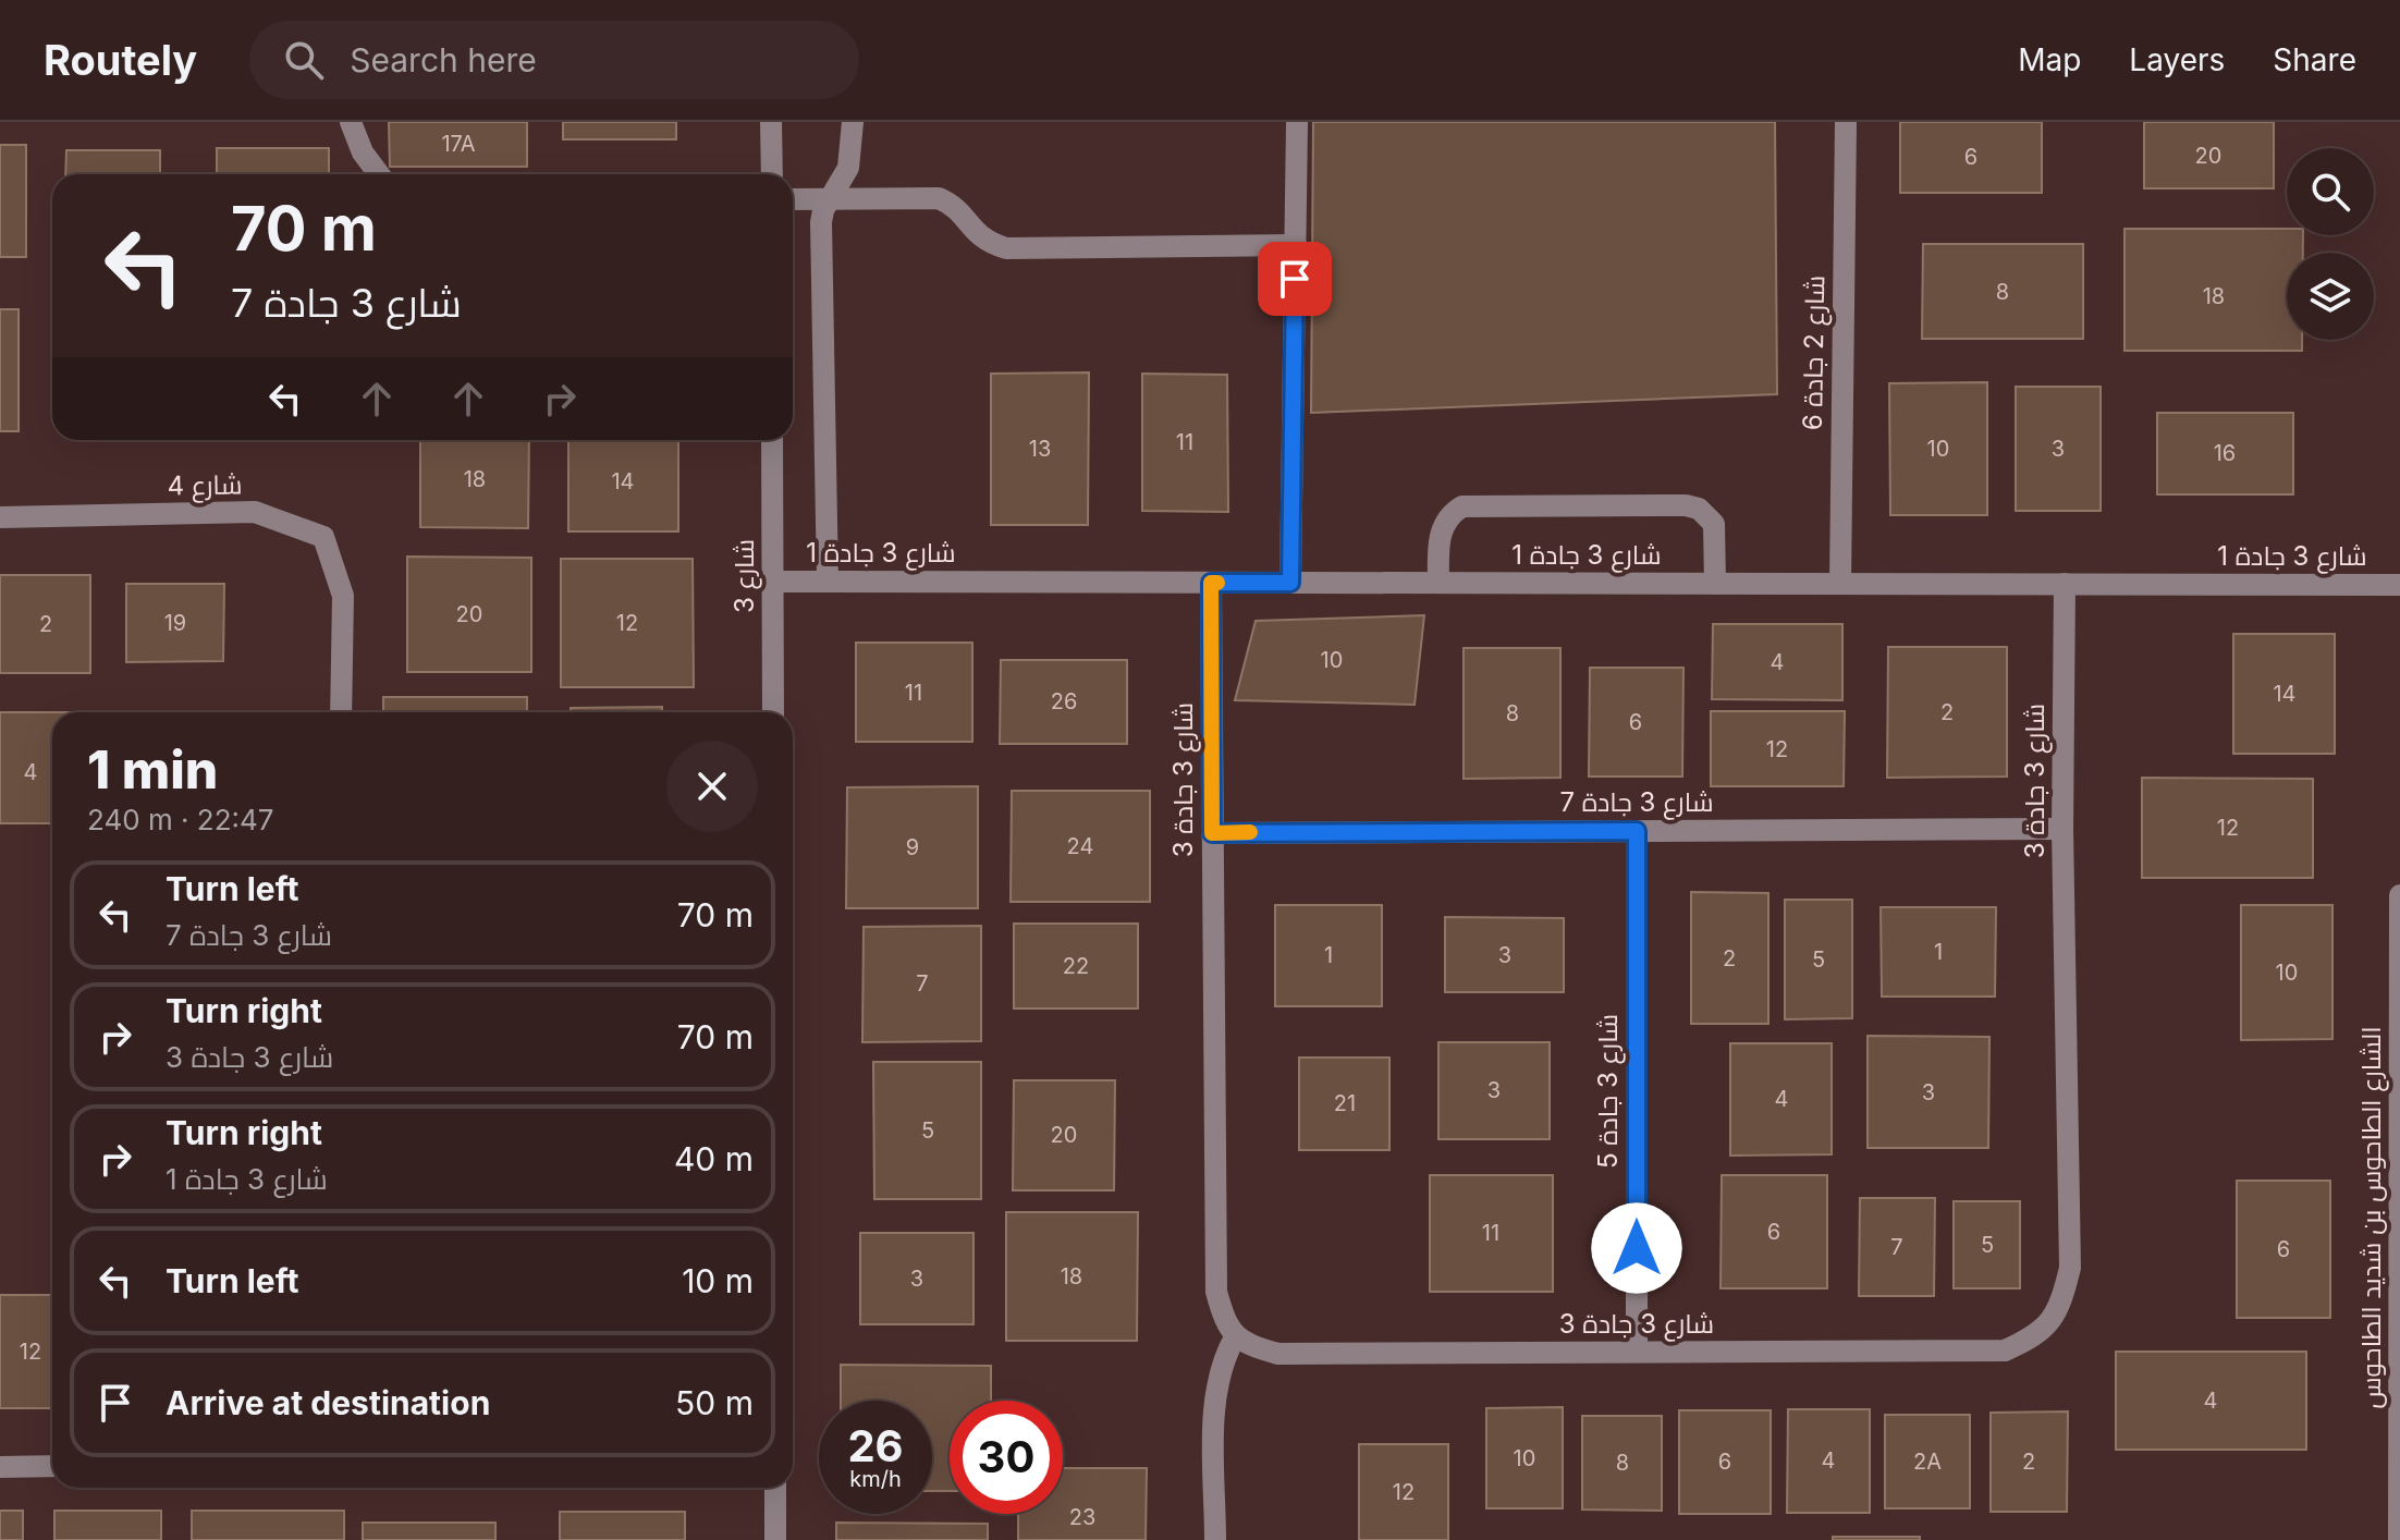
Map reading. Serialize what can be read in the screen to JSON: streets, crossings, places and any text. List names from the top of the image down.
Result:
{
  "streets": {
    "street": [
      "شارع 2 جادة 6",
      "شارع 4",
      "شارع 3 جادة 1",
      "شارع 3",
      "شارع 3 جادة 3",
      "شارع 3 جادة 7",
      "شارع 3 جادة 5",
      "الشارع الطاحوس بن شديد الطاحوس"
    ]
  },
  "crossings": [
    ["شارع 2 جادة 6", "شارع 3 جادة 1"],
    ["شارع 3 جادة 1", "شارع 3"],
    ["شارع 3 جادة 1", "شارع 3 جادة 3"],
    ["شارع 3 جادة 3", "شارع 3 جادة 7"],
    ["شارع 3 جادة 3", "شارع 3 جادة 5"],
    ["شارع 3 جادة 7", "شارع 3 جادة 5"]
  ],
  "house_numbers": [
    "17A",
    "20",
    "6",
    "8",
    "18",
    "11",
    "13",
    "10",
    "3",
    "16",
    "18",
    "14",
    "20",
    "19",
    "12",
    "2",
    "10",
    "4",
    "11",
    "14",
    "26",
    "2",
    "8",
    "6",
    "12",
    "4",
    "12",
    "24",
    "9",
    "1",
    "1",
    "3",
    "2",
    "5",
    "22",
    "10",
    "7",
    "3",
    "3",
    "4",
    "21",
    "5",
    "20",
    "6",
    "11",
    "5",
    "7",
    "6",
    "18",
    "3",
    "12",
    "4",
    "10",
    "4",
    "6",
    "2A",
    "2",
    "8",
    "12",
    "23"
  ],
  "page": {
    "header": "Routely",
    "search": "Search here",
    "nav": ["Map", "Layers", "Share"],
    "turn": ["70 m", "شارع 3 جادة 7"],
    "heading": ["1 min", "240 m · 22:47"],
    "list": [
      {
        "name": "Turn left",
        "note": "شارع 3 جادة 7",
        "value": "70 m"
      },
      {
        "name": "Turn right",
        "note": "شارع 3 جادة 3",
        "value": "70 m"
      },
      {
        "name": "Turn right",
        "note": "شارع 3 جادة 1",
        "value": "40 m"
      },
      {
        "name": "Turn left",
        "value": "10 m"
      },
      {
        "name": "Arrive at destination",
        "value": "50 m"
      }
    ],
    "speed": "26 km/h",
    "limit": "30"
  }
}
